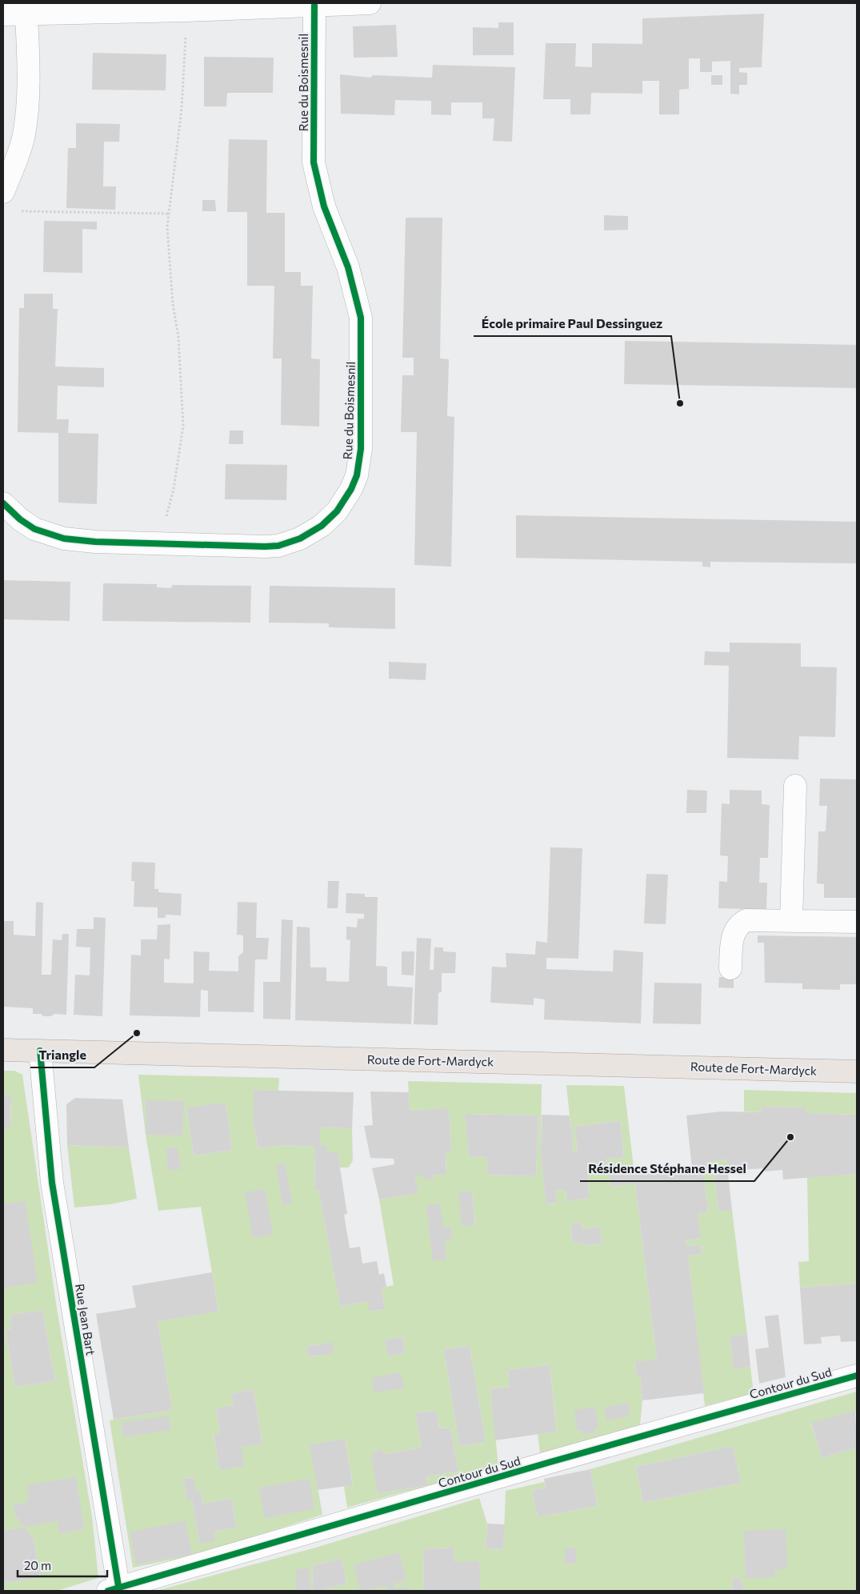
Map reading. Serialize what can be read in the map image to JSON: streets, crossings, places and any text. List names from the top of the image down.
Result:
{
  "streets": {
    "main road": ["Route de Fort-Mardyck"],
    "street": ["Rue du Boismesnil", "Rue Jean Bart", "Contour du Sud"]
  },
  "crossings": [
    ["Route de Fort-Mardyck", "Rue Jean Bart"],
    ["Rue Jean Bart", "Contour du Sud"]
  ],
  "places": ["École primaire Paul Dessinguez", "Triangle", "Résidence Stéphane Hessel"],
  "scale_bar": "20 m"
}
